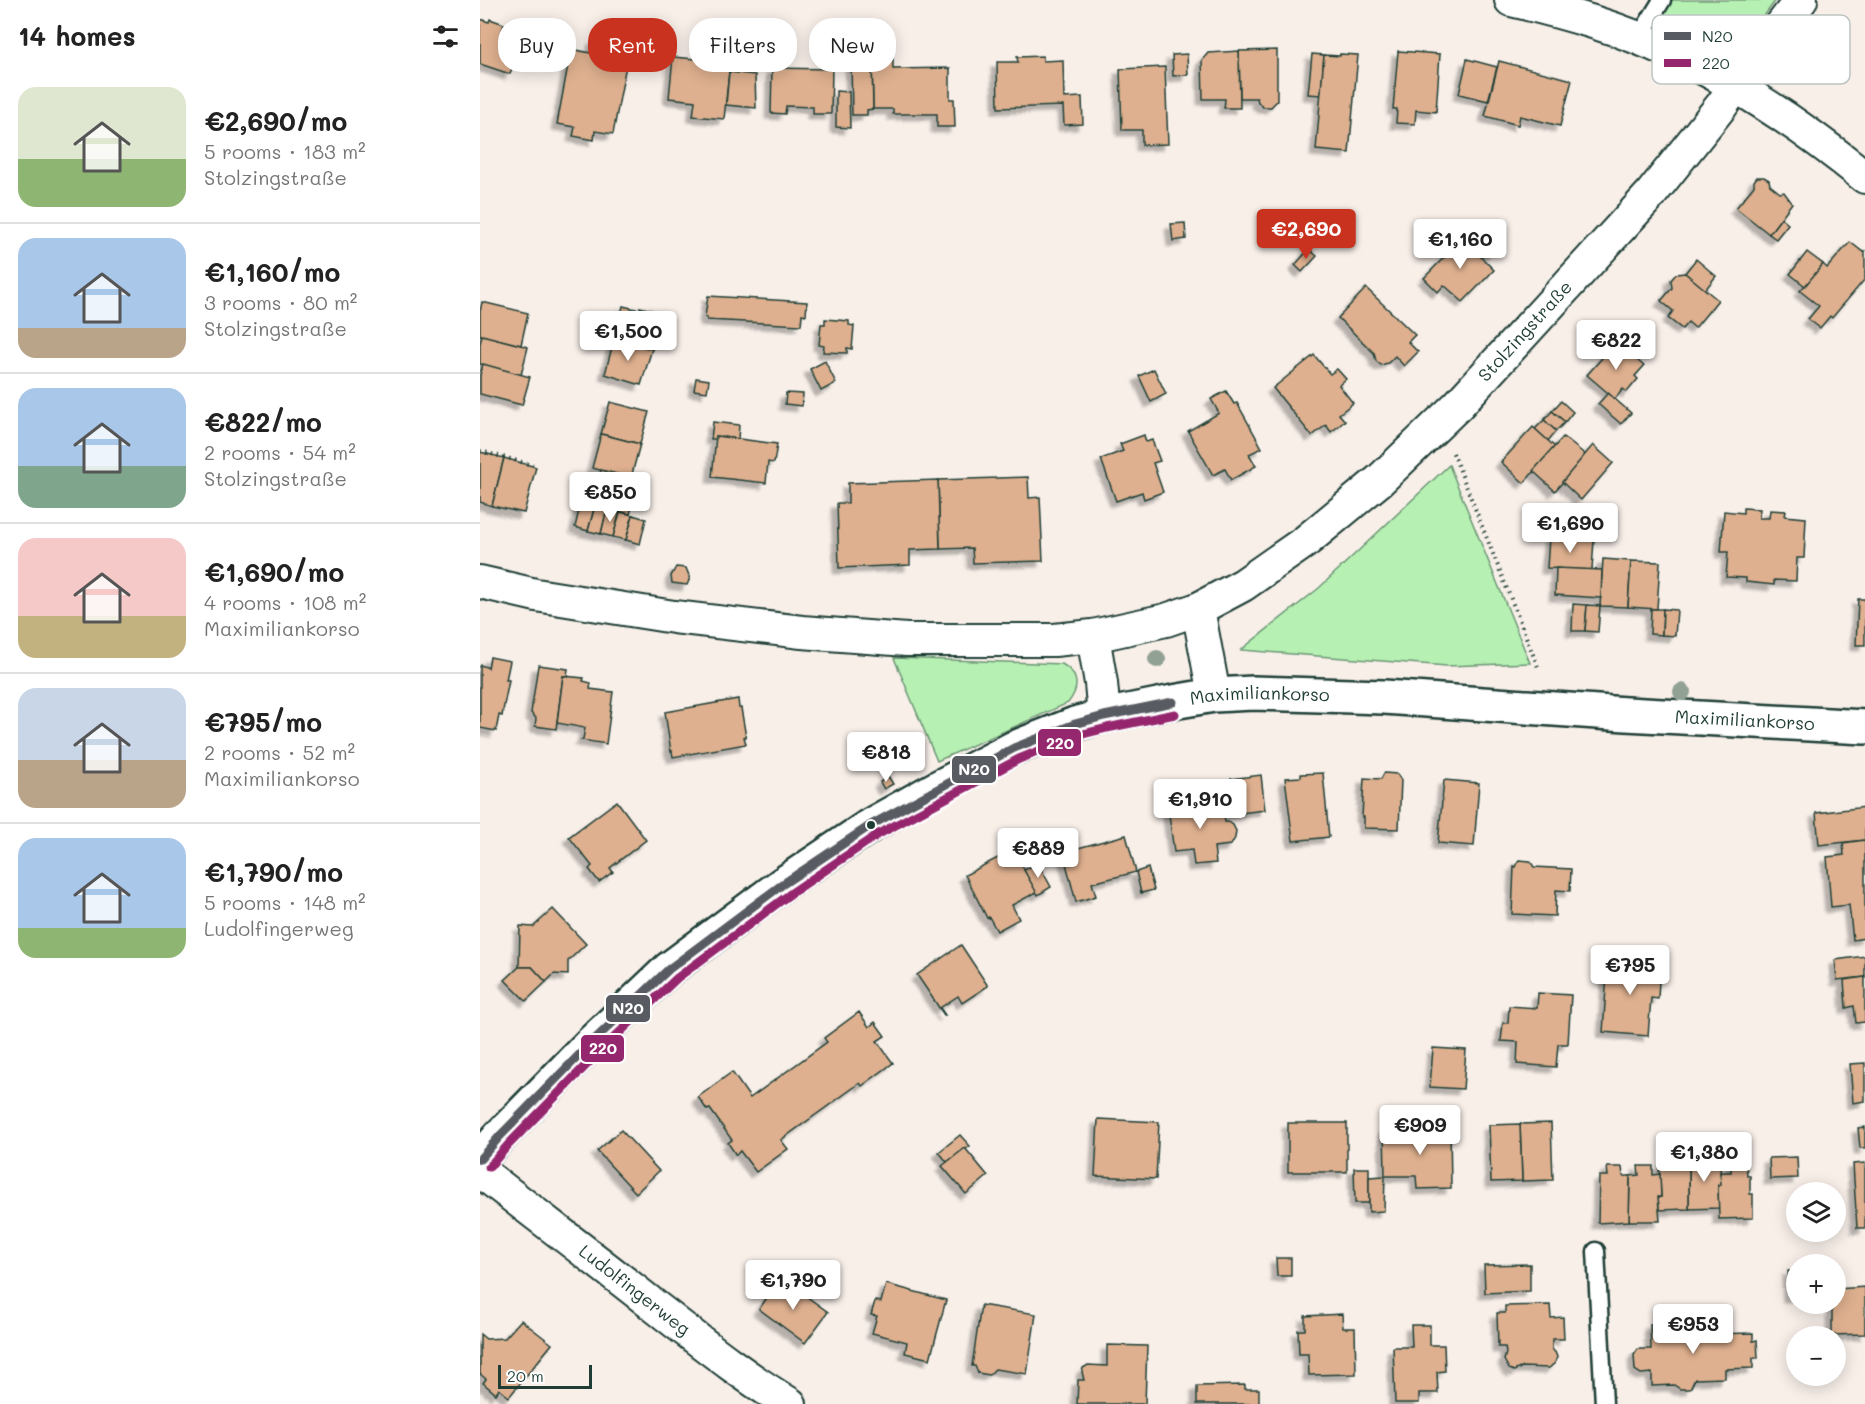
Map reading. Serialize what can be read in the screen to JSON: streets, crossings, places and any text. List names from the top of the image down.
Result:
{
  "streets": {
    "street": ["Stolzingstraße", "Maximiliankorso", "Ludolfingerweg"]
  },
  "lines": ["transit line N20", "transit line 220"],
  "legend": ["N20", "220"],
  "scale_bar": "20 m",
  "page": {
    "heading": "14 homes",
    "chip": [
      "Buy",
      "Rent",
      "Filters",
      "New"
    ],
    "list": [
      {
        "name": "€2,690/mo",
        "note": "5 rooms · 183 m² · Stolzingstraße"
      },
      {
        "name": "€1,160/mo",
        "note": "3 rooms · 80 m² · Stolzingstraße"
      },
      {
        "name": "€822/mo",
        "note": "2 rooms · 54 m² · Stolzingstraße"
      },
      {
        "name": "€1,690/mo",
        "note": "4 rooms · 108 m² · Maximiliankorso"
      },
      {
        "name": "€795/mo",
        "note": "2 rooms · 52 m² · Maximiliankorso"
      },
      {
        "name": "€1,790/mo",
        "note": "5 rooms · 148 m² · Ludolfingerweg"
      }
    ],
    "price": [
      "€2,690",
      "€1,160",
      "€1,500",
      "€822",
      "€850",
      "€1,690",
      "€818",
      "€1,910",
      "€889",
      "€795",
      "€909",
      "€1,380",
      "€1,790",
      "€953"
    ],
    "map_buttons": ["+", "−"],
    "scale": "20 m"
  }
}
